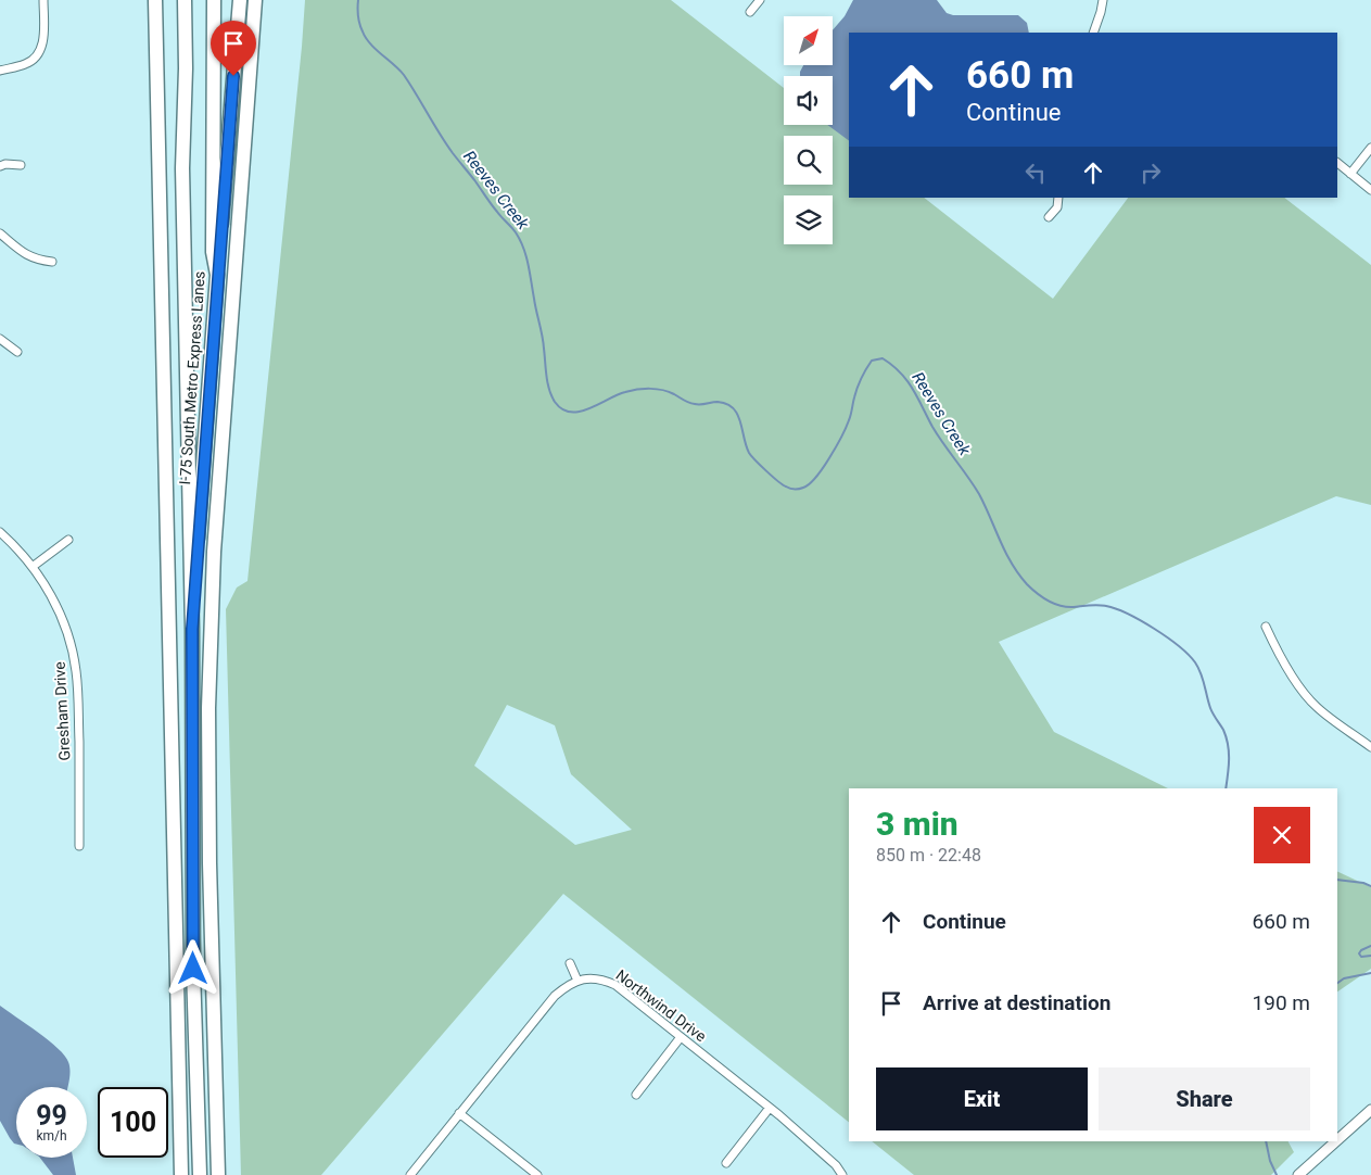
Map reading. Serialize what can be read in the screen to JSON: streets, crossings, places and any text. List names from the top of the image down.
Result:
{
  "streets": {
    "highway": ["I-75 South Metro Express Lanes"],
    "street": ["Gresham Drive", "Northwind Drive"]
  },
  "water": ["Reeves Creek"],
  "north": "top right",
  "page": {
    "turn": ["660 m", "Continue"],
    "heading": ["3 min", "850 m · 22:48"],
    "list": [
      {
        "name": "Continue",
        "value": "660 m"
      },
      {
        "name": "Arrive at destination",
        "value": "190 m"
      }
    ],
    "buttons": ["Exit", "Share"],
    "speed": "99 km/h",
    "limit": "100"
  }
}
